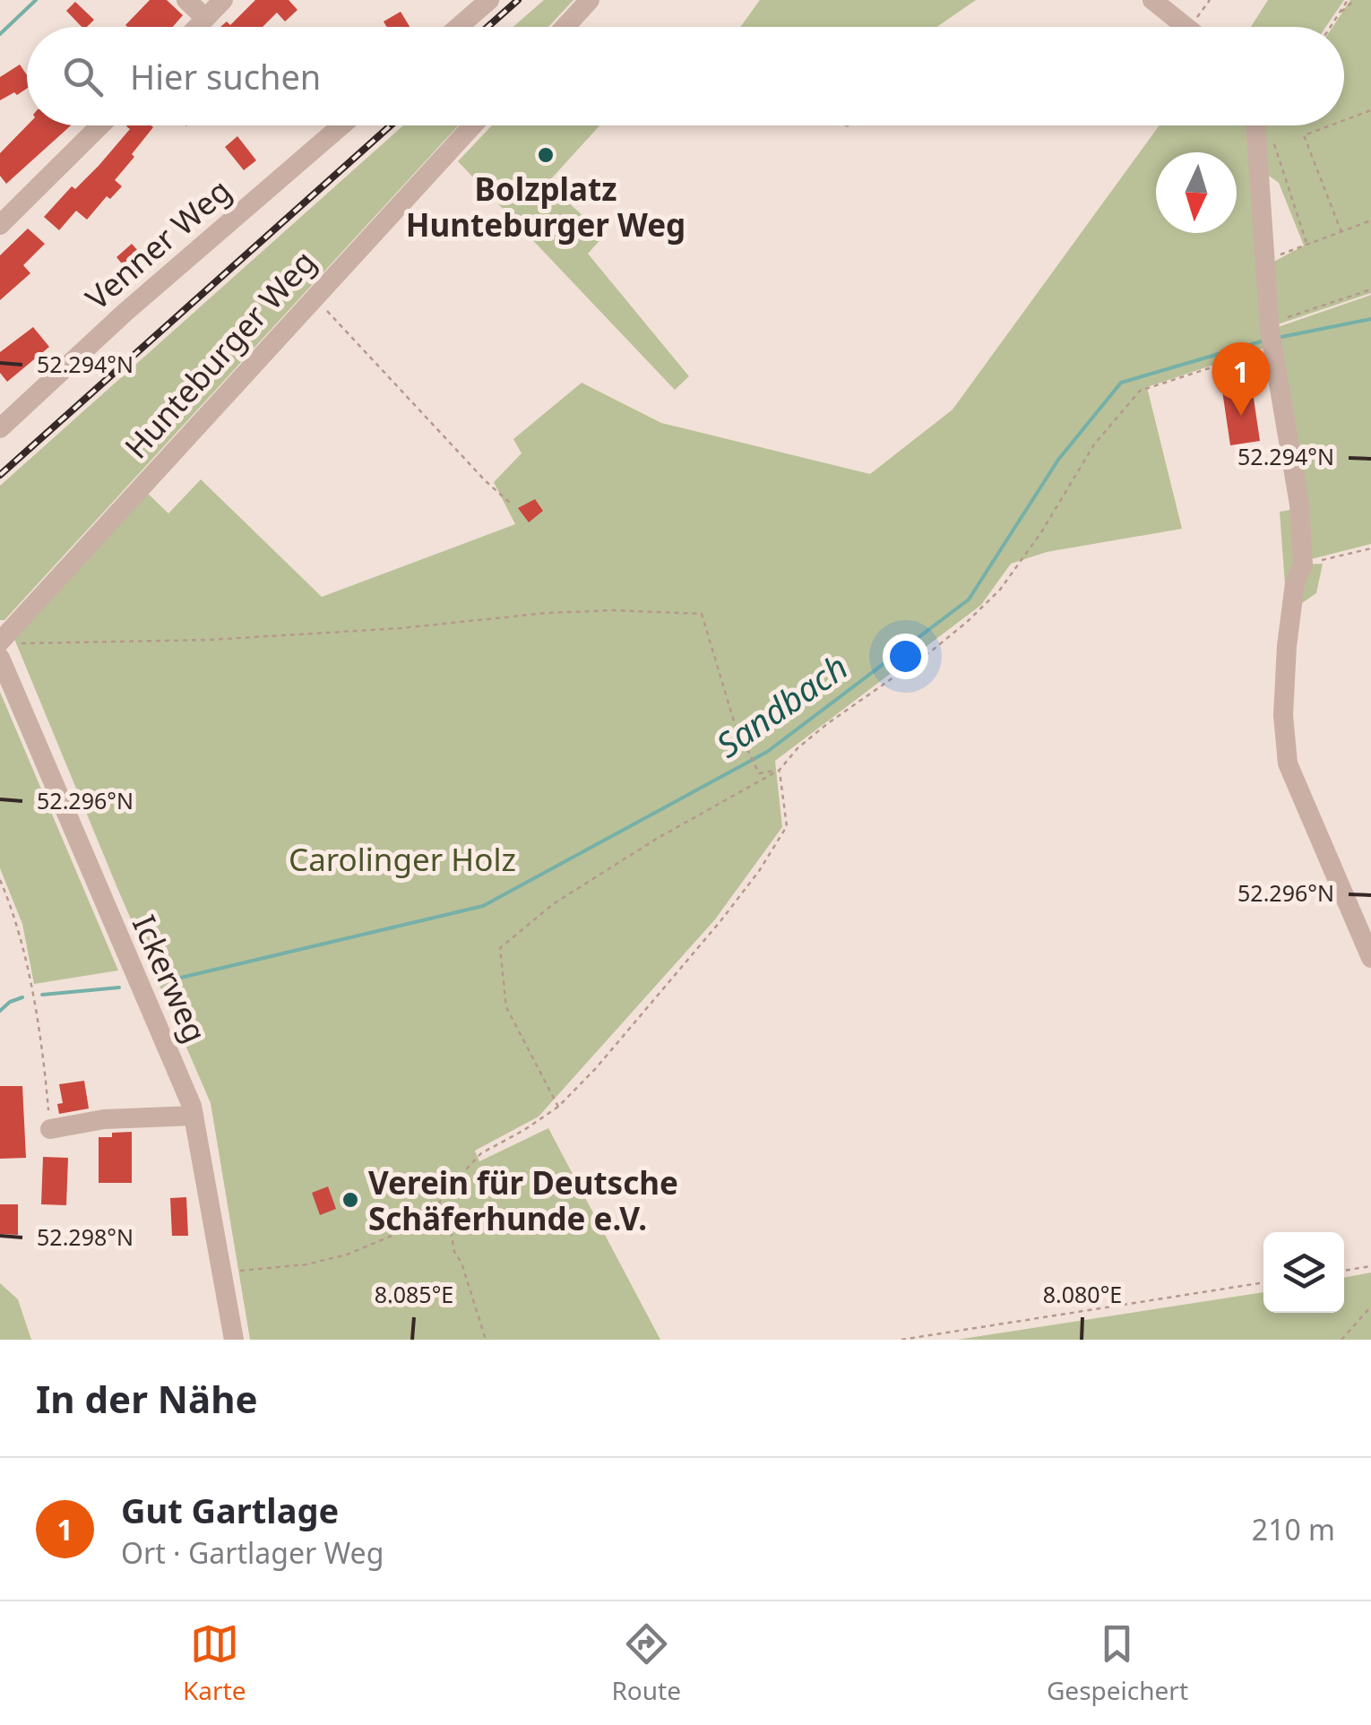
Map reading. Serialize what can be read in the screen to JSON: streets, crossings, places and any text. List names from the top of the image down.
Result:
{
  "streets": {
    "street": ["Venner Weg", "Hunteburger Weg", "Ickerweg"]
  },
  "crossings": [
    ["Hunteburger Weg", "Ickerweg"]
  ],
  "water": ["Sandbach"],
  "parks": ["Carolinger Holz"],
  "places": ["Bolzplatz Hunteburger Weg", "Verein für Deutsche Schäferhunde e.V."],
  "north": "bottom",
  "page": {
    "search": "Hier suchen",
    "pins": "1",
    "heading": "In der Nähe",
    "list": [
      {
        "mark": "1",
        "name": "Gut Gartlage",
        "note": "Ort · Gartlager Weg",
        "value": "210 m"
      }
    ],
    "nav": ["Karte", "Route", "Gespeichert"]
  },
  "coordinates": [
    "52.294°N",
    "52.296°N",
    "52.298°N",
    "8.085°E",
    "8.080°E"
  ]
}
